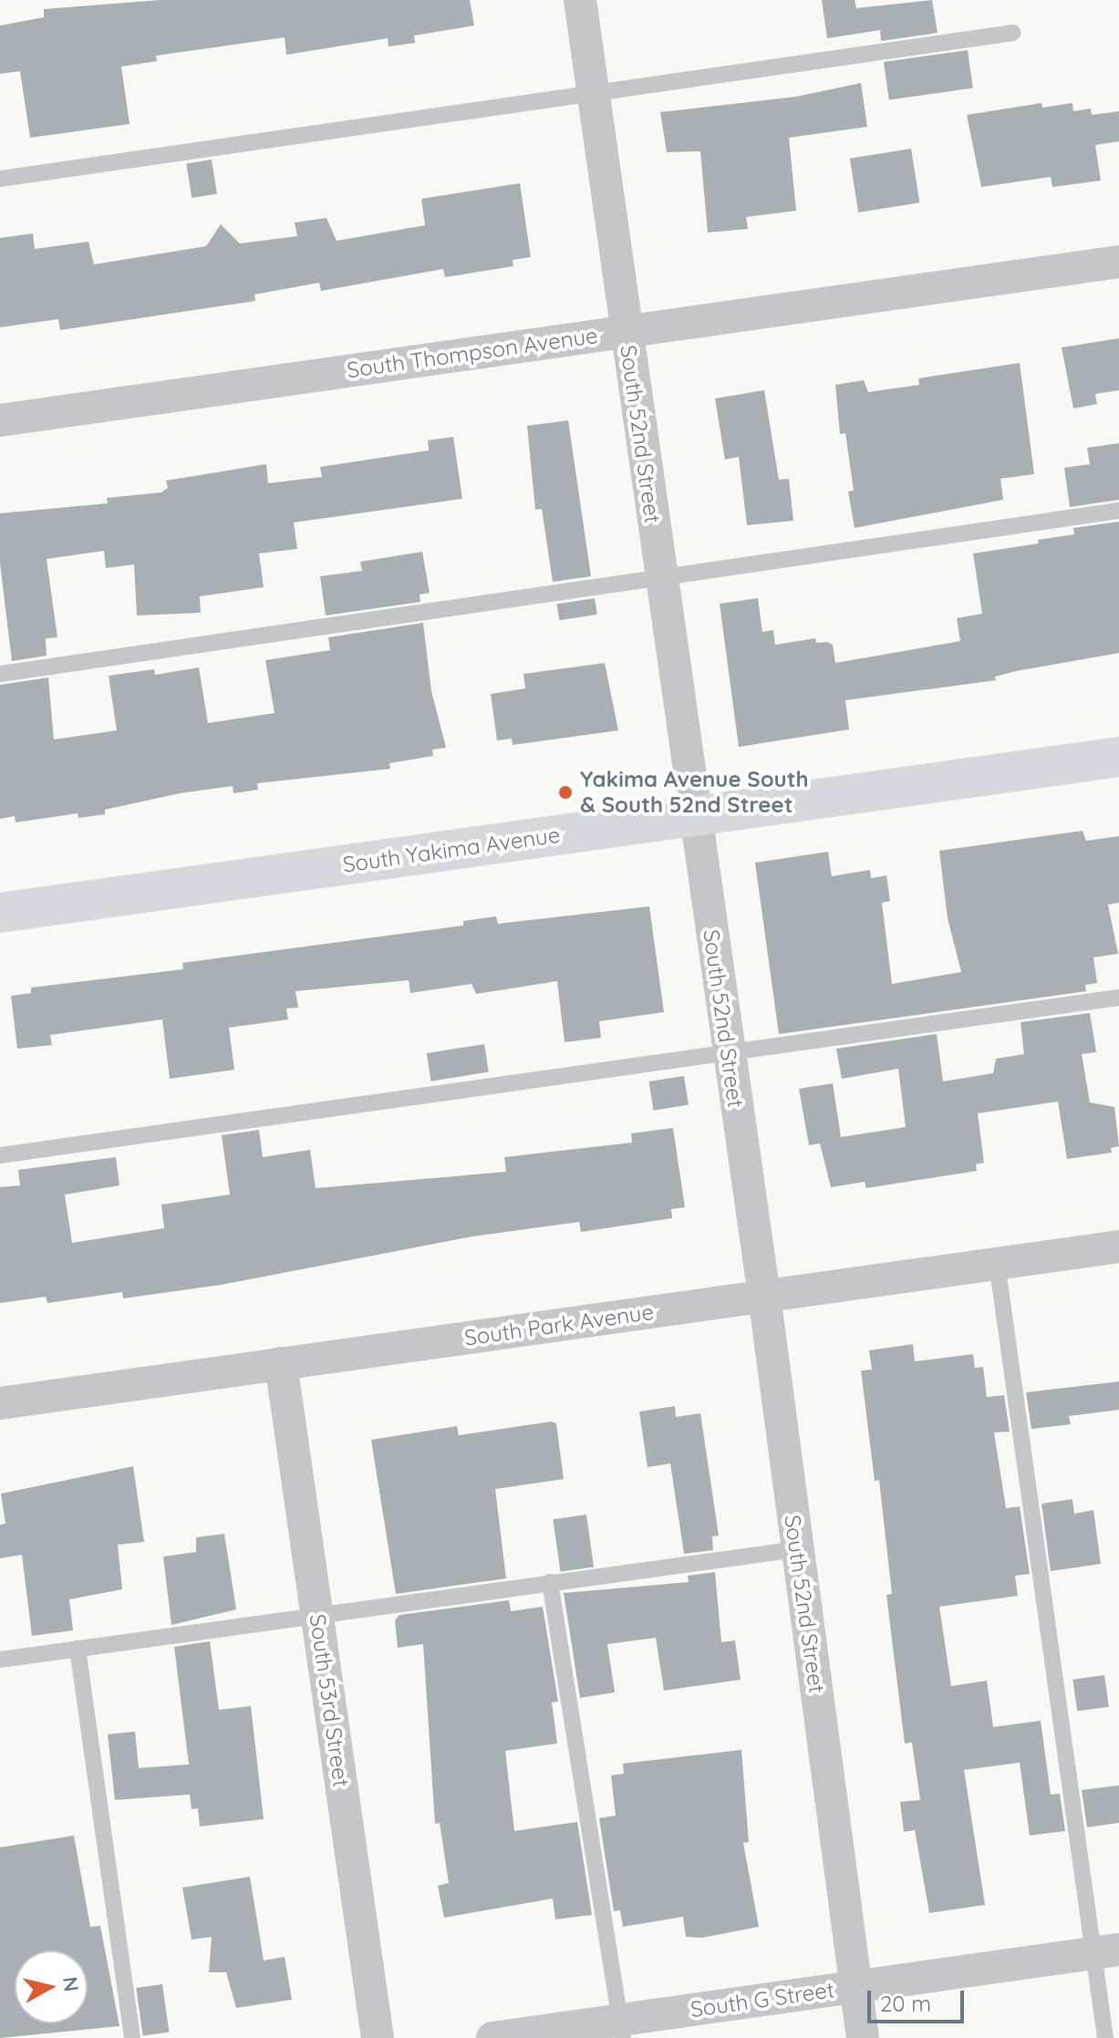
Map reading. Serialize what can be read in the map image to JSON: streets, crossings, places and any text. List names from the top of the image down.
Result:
{
  "streets": {
    "main road": ["South Yakima Avenue"],
    "street": [
      "South Thompson Avenue",
      "South 52nd Street",
      "South Park Avenue",
      "South 53rd Street",
      "South G Street"
    ]
  },
  "crossings": [
    ["South Thompson Avenue", "South 52nd Street"],
    ["South 52nd Street", "South Yakima Avenue"],
    ["South 52nd Street", "South Park Avenue"],
    ["South 52nd Street", "South G Street"],
    ["South Park Avenue", "South 53rd Street"]
  ],
  "places": ["Yakima Avenue South & South 52nd Street"],
  "scale_bar": "20 m",
  "north": "right"
}
